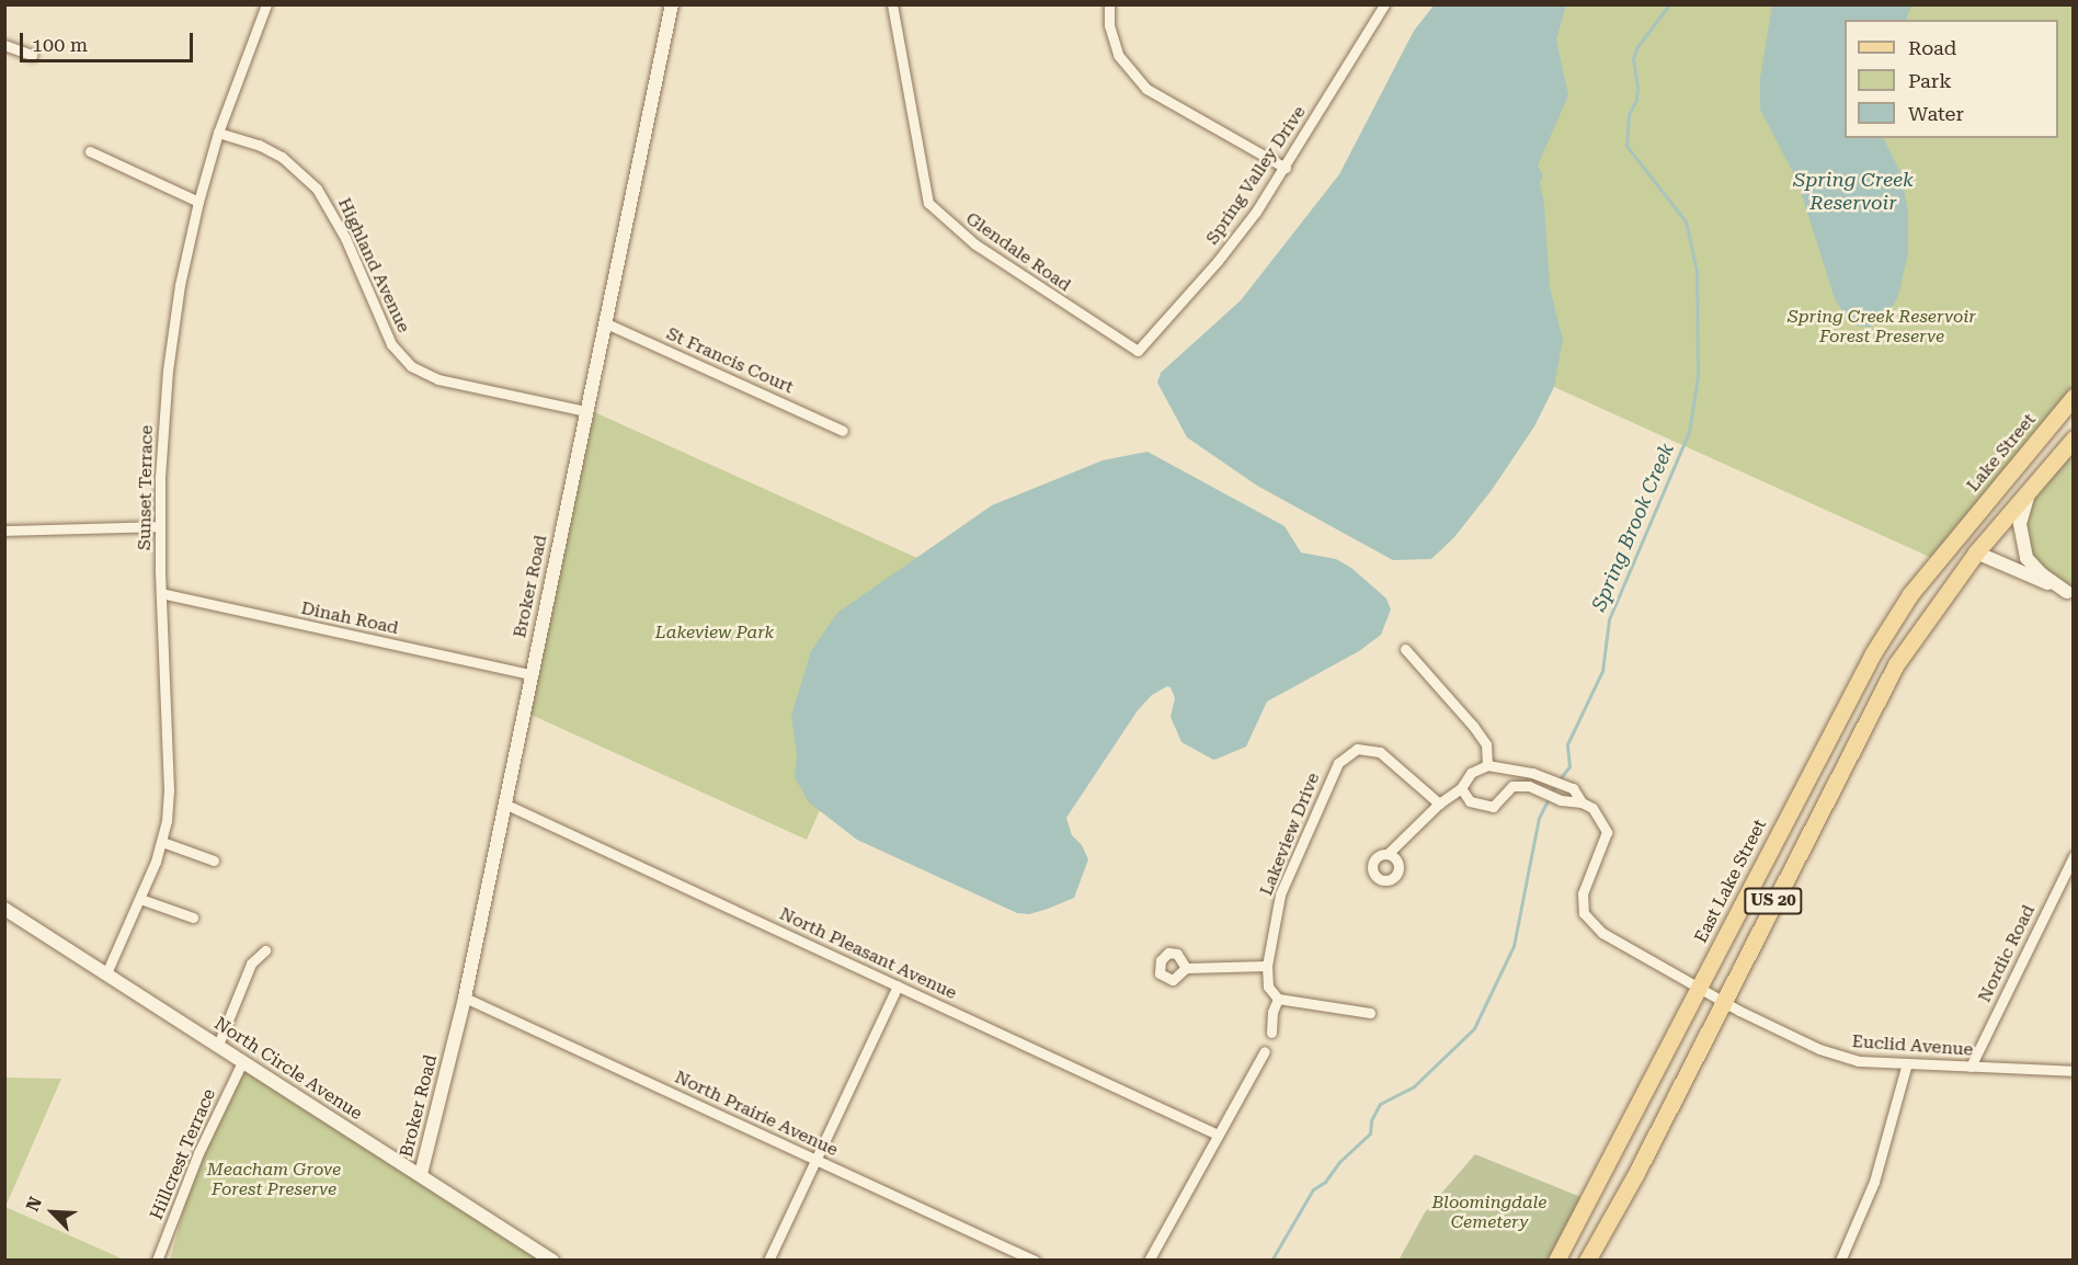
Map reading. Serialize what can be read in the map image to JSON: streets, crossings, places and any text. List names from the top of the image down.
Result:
{
  "streets": {
    "main road": ["Lake Street", "East Lake Street", "US 20"],
    "street": [
      "Spring Valley Drive",
      "Glendale Road",
      "Highland Avenue",
      "St Francis Court",
      "Sunset Terrace",
      "Broker Road",
      "Dinah Road",
      "Lakeview Drive",
      "North Pleasant Avenue",
      "Nordic Road",
      "Euclid Avenue",
      "North Circle Avenue",
      "North Prairie Avenue",
      "Hillcrest Terrace"
    ]
  },
  "crossings": [
    ["Spring Valley Drive", "Glendale Road"],
    ["Highland Avenue", "Sunset Terrace"],
    ["Highland Avenue", "Broker Road"],
    ["St Francis Court", "Broker Road"],
    ["Lake Street", "East Lake Street"],
    ["Sunset Terrace", "Dinah Road"],
    ["Sunset Terrace", "North Circle Avenue"],
    ["Broker Road", "Dinah Road"],
    ["Broker Road", "North Pleasant Avenue"],
    ["Broker Road", "North Circle Avenue"],
    ["Broker Road", "North Prairie Avenue"],
    ["US 20", "Euclid Avenue"],
    ["Nordic Road", "Euclid Avenue"],
    ["North Circle Avenue", "Hillcrest Terrace"]
  ],
  "water": ["Spring Creek Reservoir", "Spring Brook Creek"],
  "parks": [
    "Spring Creek Reservoir Forest Preserve",
    "Lakeview Park",
    "Meacham Grove Forest Preserve",
    "Bloomingdale Cemetery"
  ],
  "legend": ["Road", "Park", "Water"],
  "scale_bar": "100 m",
  "north": "top left"
}
